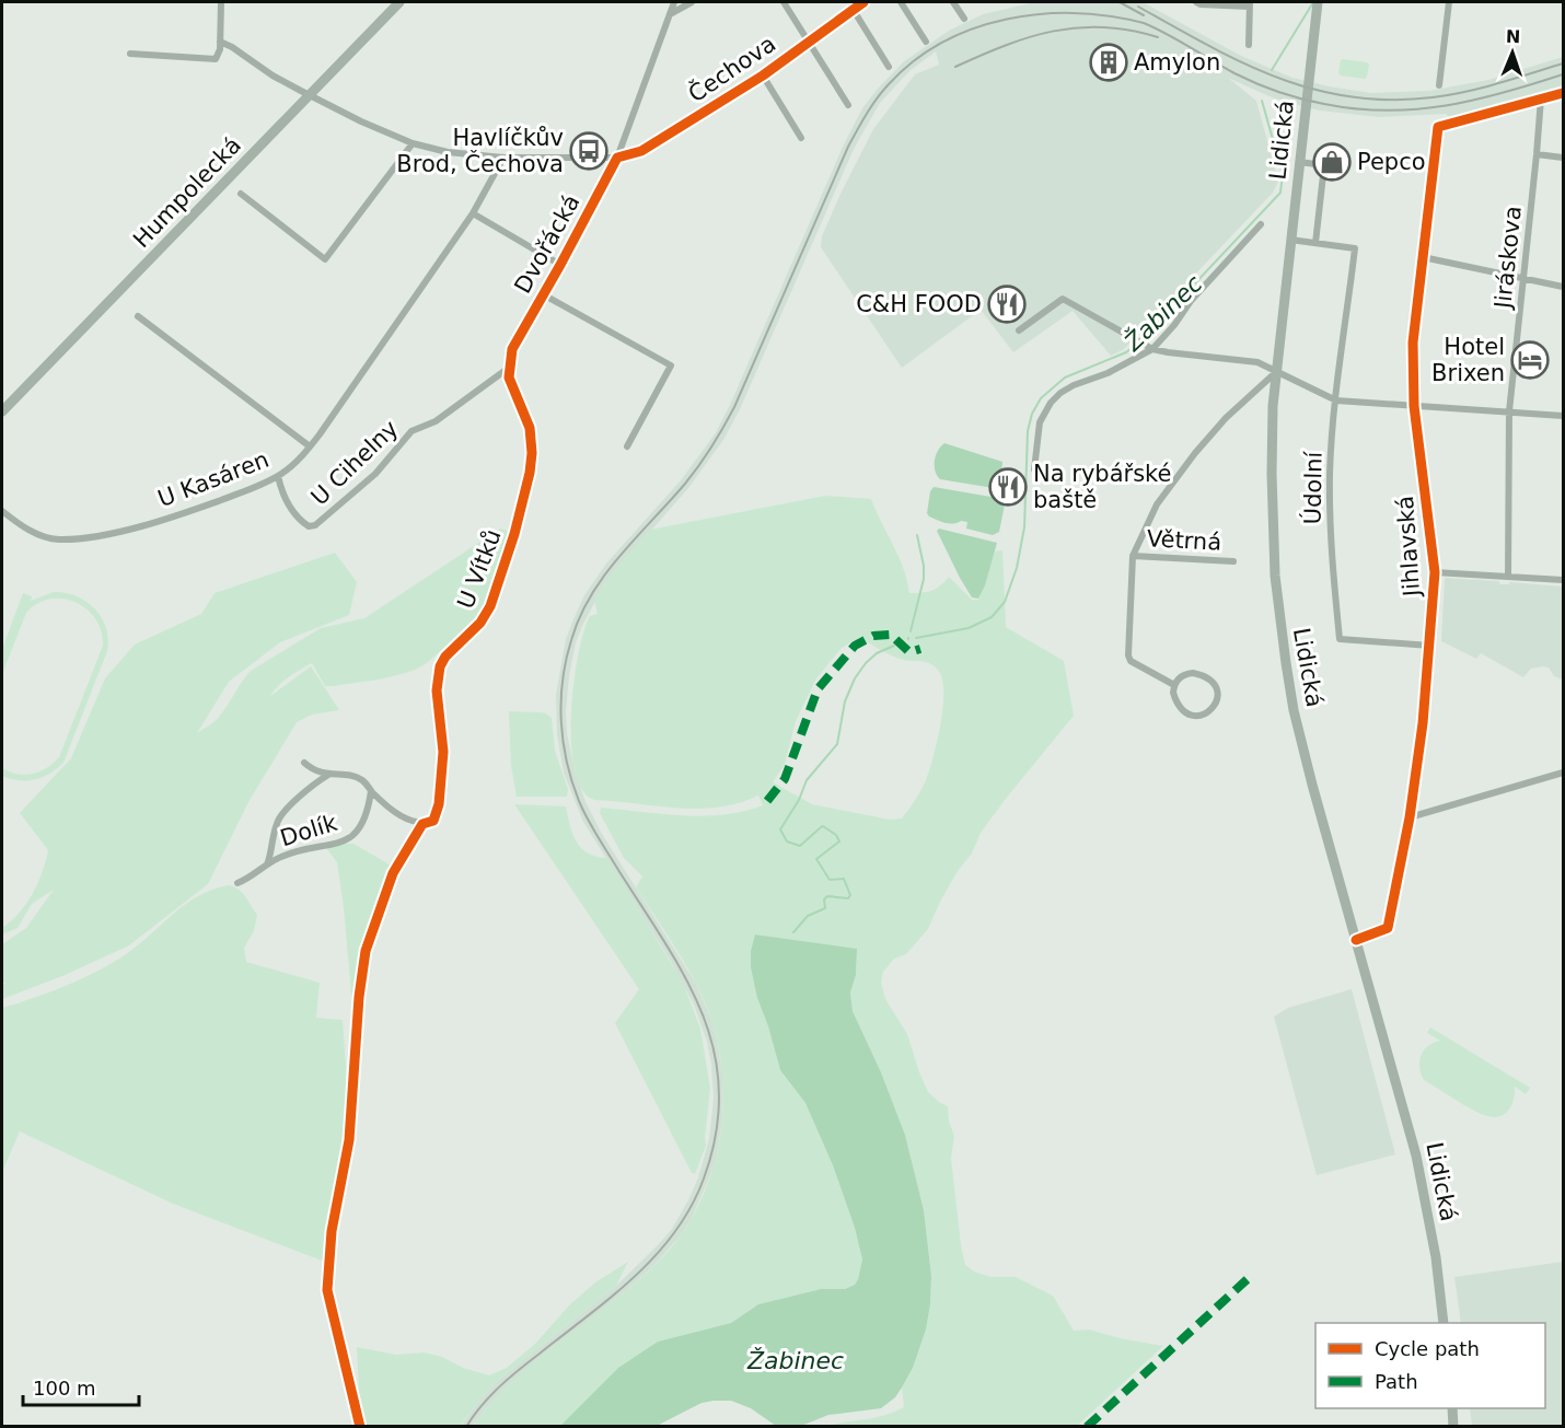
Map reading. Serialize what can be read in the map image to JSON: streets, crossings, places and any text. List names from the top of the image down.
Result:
{
  "streets": {
    "main road": ["Lidická", "Humpolecká"],
    "street": [
      "Čechova",
      "Dvořácká",
      "Jiráskova",
      "U Cihelny",
      "U Kasáren",
      "Údolní",
      "Větrná",
      "Jihlavská",
      "U Vítků",
      "Dolík"
    ]
  },
  "crossings": [
    ["Čechova", "Dvořácká"],
    ["Lidická", "Jihlavská"],
    ["Dvořácká", "U Vítků"],
    ["Jiráskova", "Jihlavská"],
    ["U Cihelny", "U Kasáren"],
    ["U Cihelny", "U Vítků"],
    ["Údolní", "Jihlavská"],
    ["U Vítků", "Dolík"]
  ],
  "water": ["Žabinec"],
  "places": {
    "building": ["Amylon"],
    "bus stop": ["Havlíčkův Brod, Čechova"],
    "shop": ["Pepco"],
    "restaurant": ["C&H FOOD", "Na rybářské baště"],
    "hotel": ["Hotel Brixen"]
  },
  "legend": ["Cycle path", "Path"],
  "scale_bar": "100 m",
  "north": "top"
}
